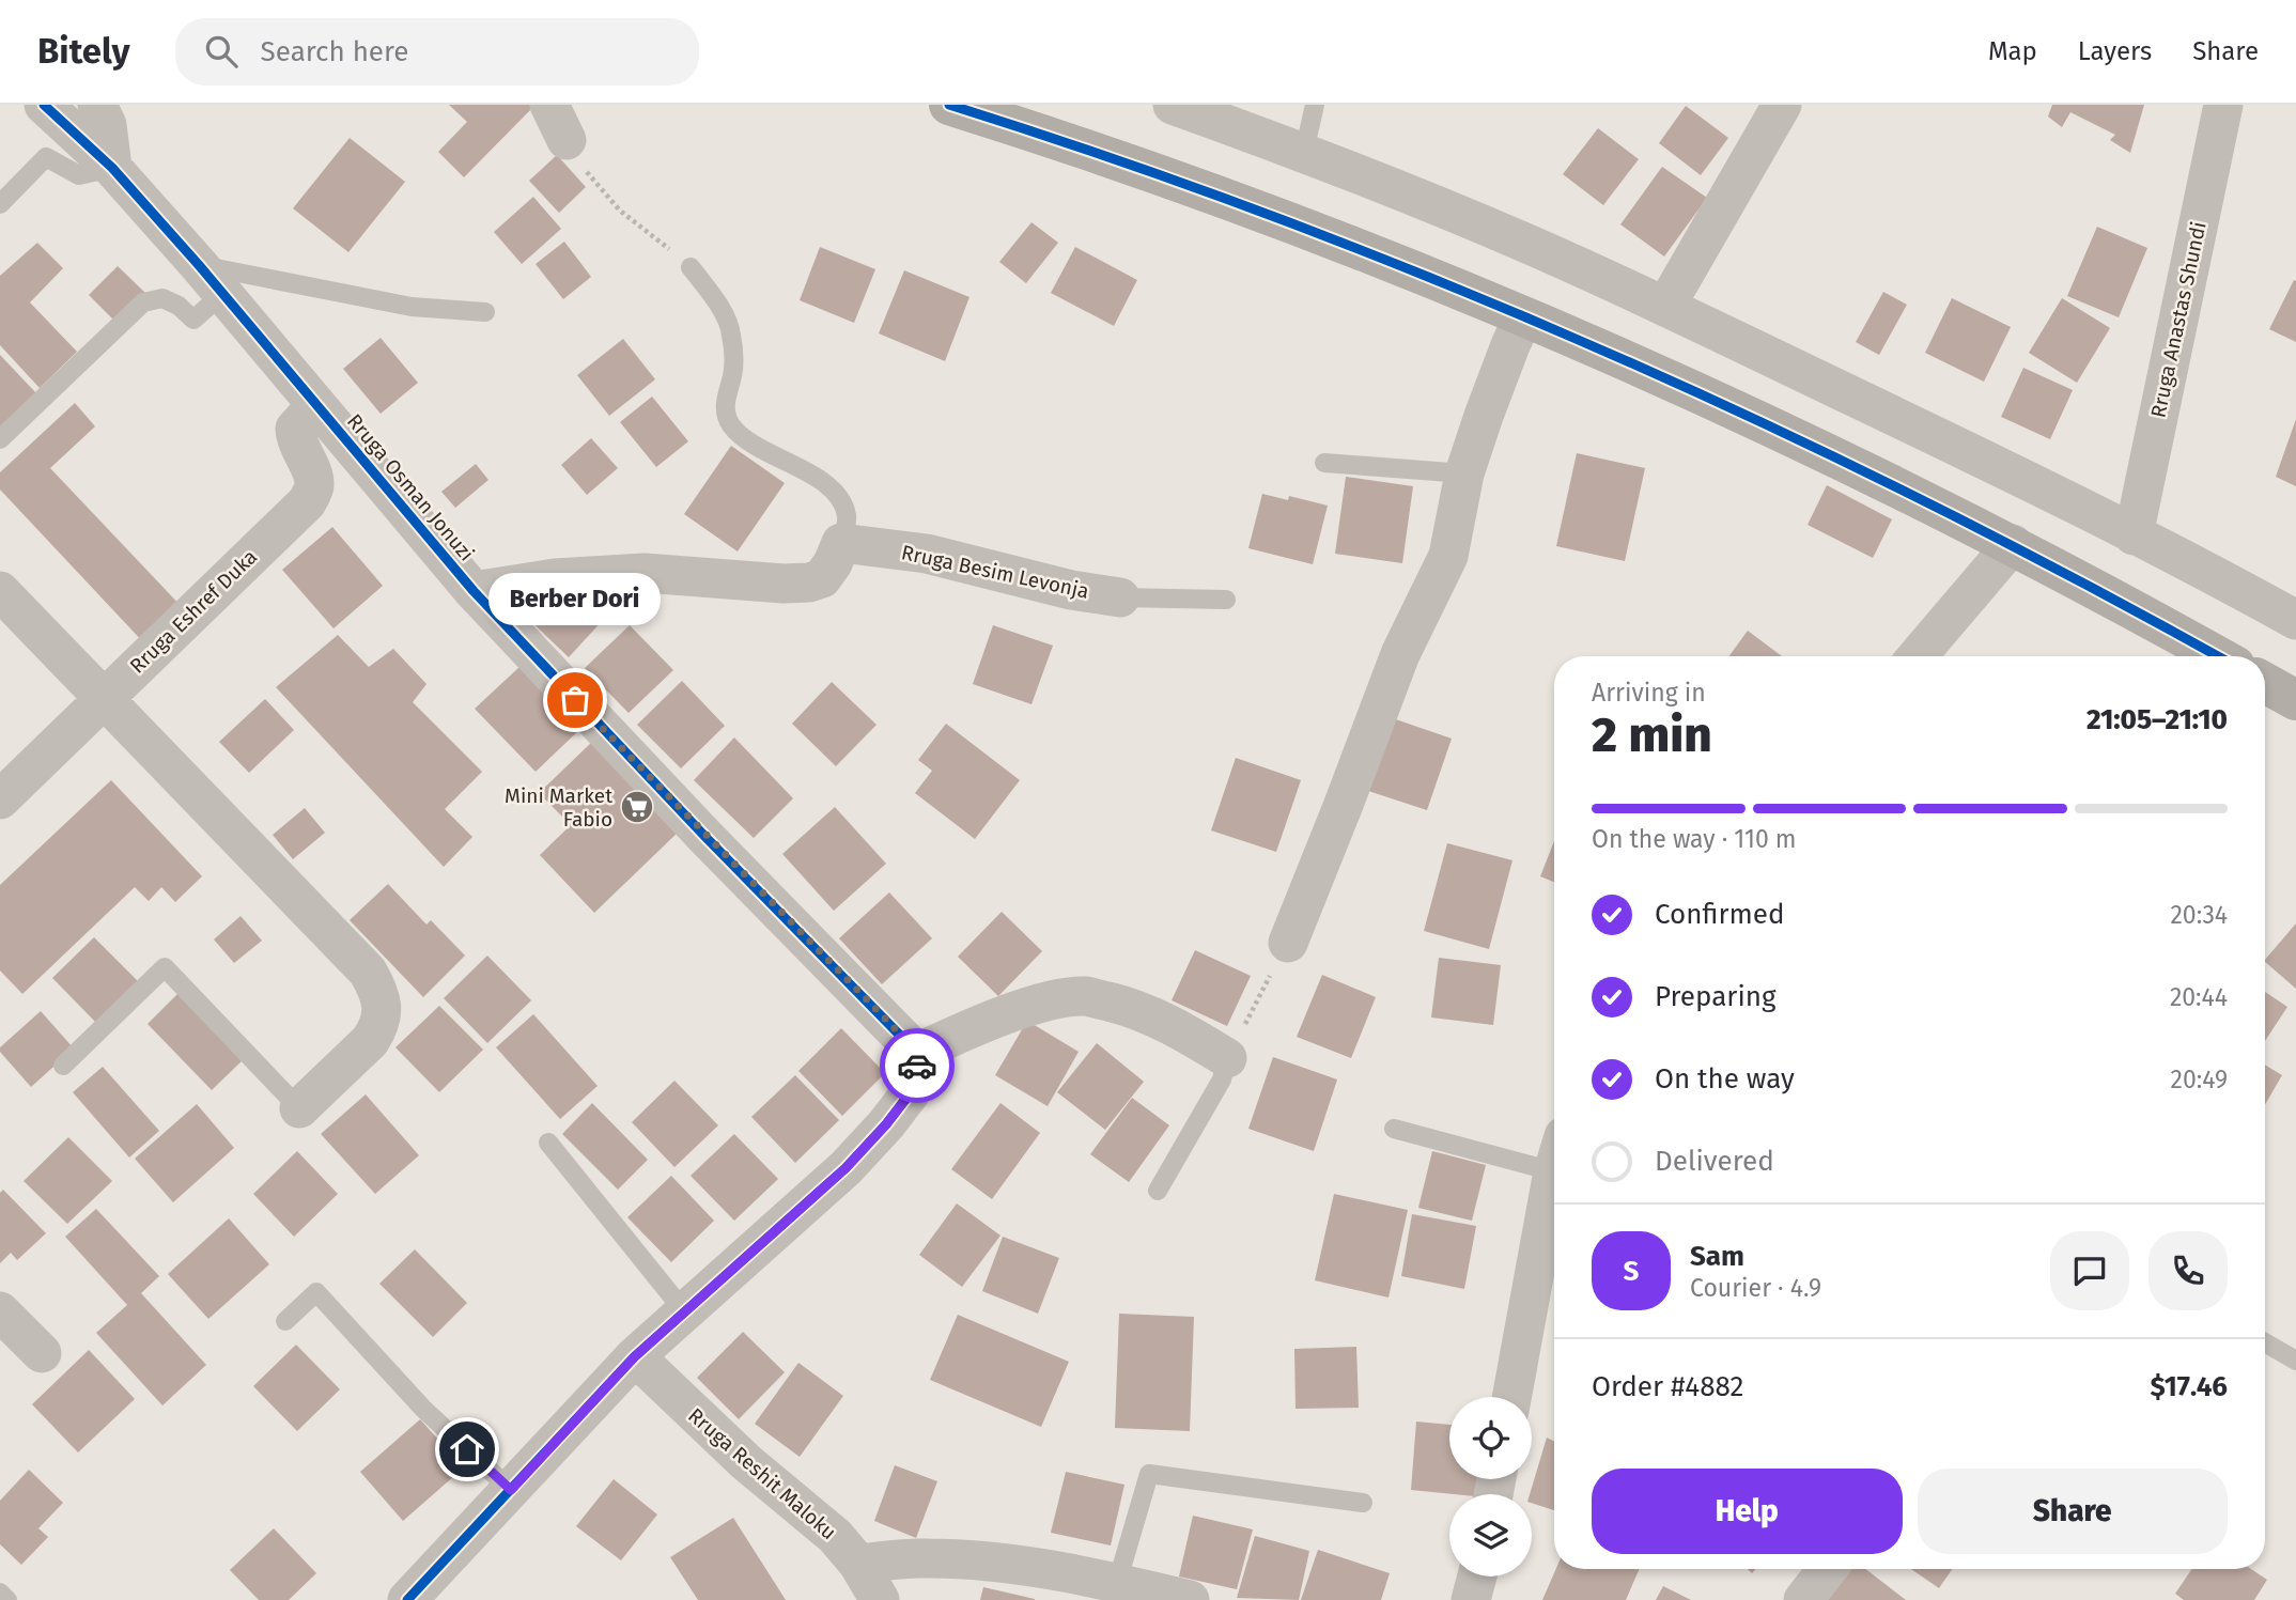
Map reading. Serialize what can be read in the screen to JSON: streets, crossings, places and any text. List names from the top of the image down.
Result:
{
  "streets": {
    "street": [
      "Rruga Anastas Shundi",
      "Rruga Osman Jonuzi",
      "Rruga Besim Levonja",
      "Rruga Eshref Duka",
      "Rruga Reshit Maloku"
    ]
  },
  "crossings": [
    ["Rruga Osman Jonuzi", "Rruga Eshref Duka"]
  ],
  "places": {
    "other": ["Berber Dori"],
    "supermarket": ["Mini Market Fabio"]
  },
  "page": {
    "header": "Bitely",
    "search": "Search here",
    "nav": ["Map", "Layers", "Share"],
    "bubble": "Berber Dori",
    "heading": ["2 min", "Arriving in", "21:05–21:10"],
    "panel": [
      "Sam",
      "Courier · 4.9",
      "Order #4882",
      "$17.46"
    ],
    "bar": "On the way · 110 m",
    "list": [
      ["Confirmed", "20:34"],
      ["Preparing", "20:44"],
      ["On the way", "20:49"],
      "Delivered"
    ],
    "round": "S",
    "buttons": ["Help", "Share"]
  }
}
